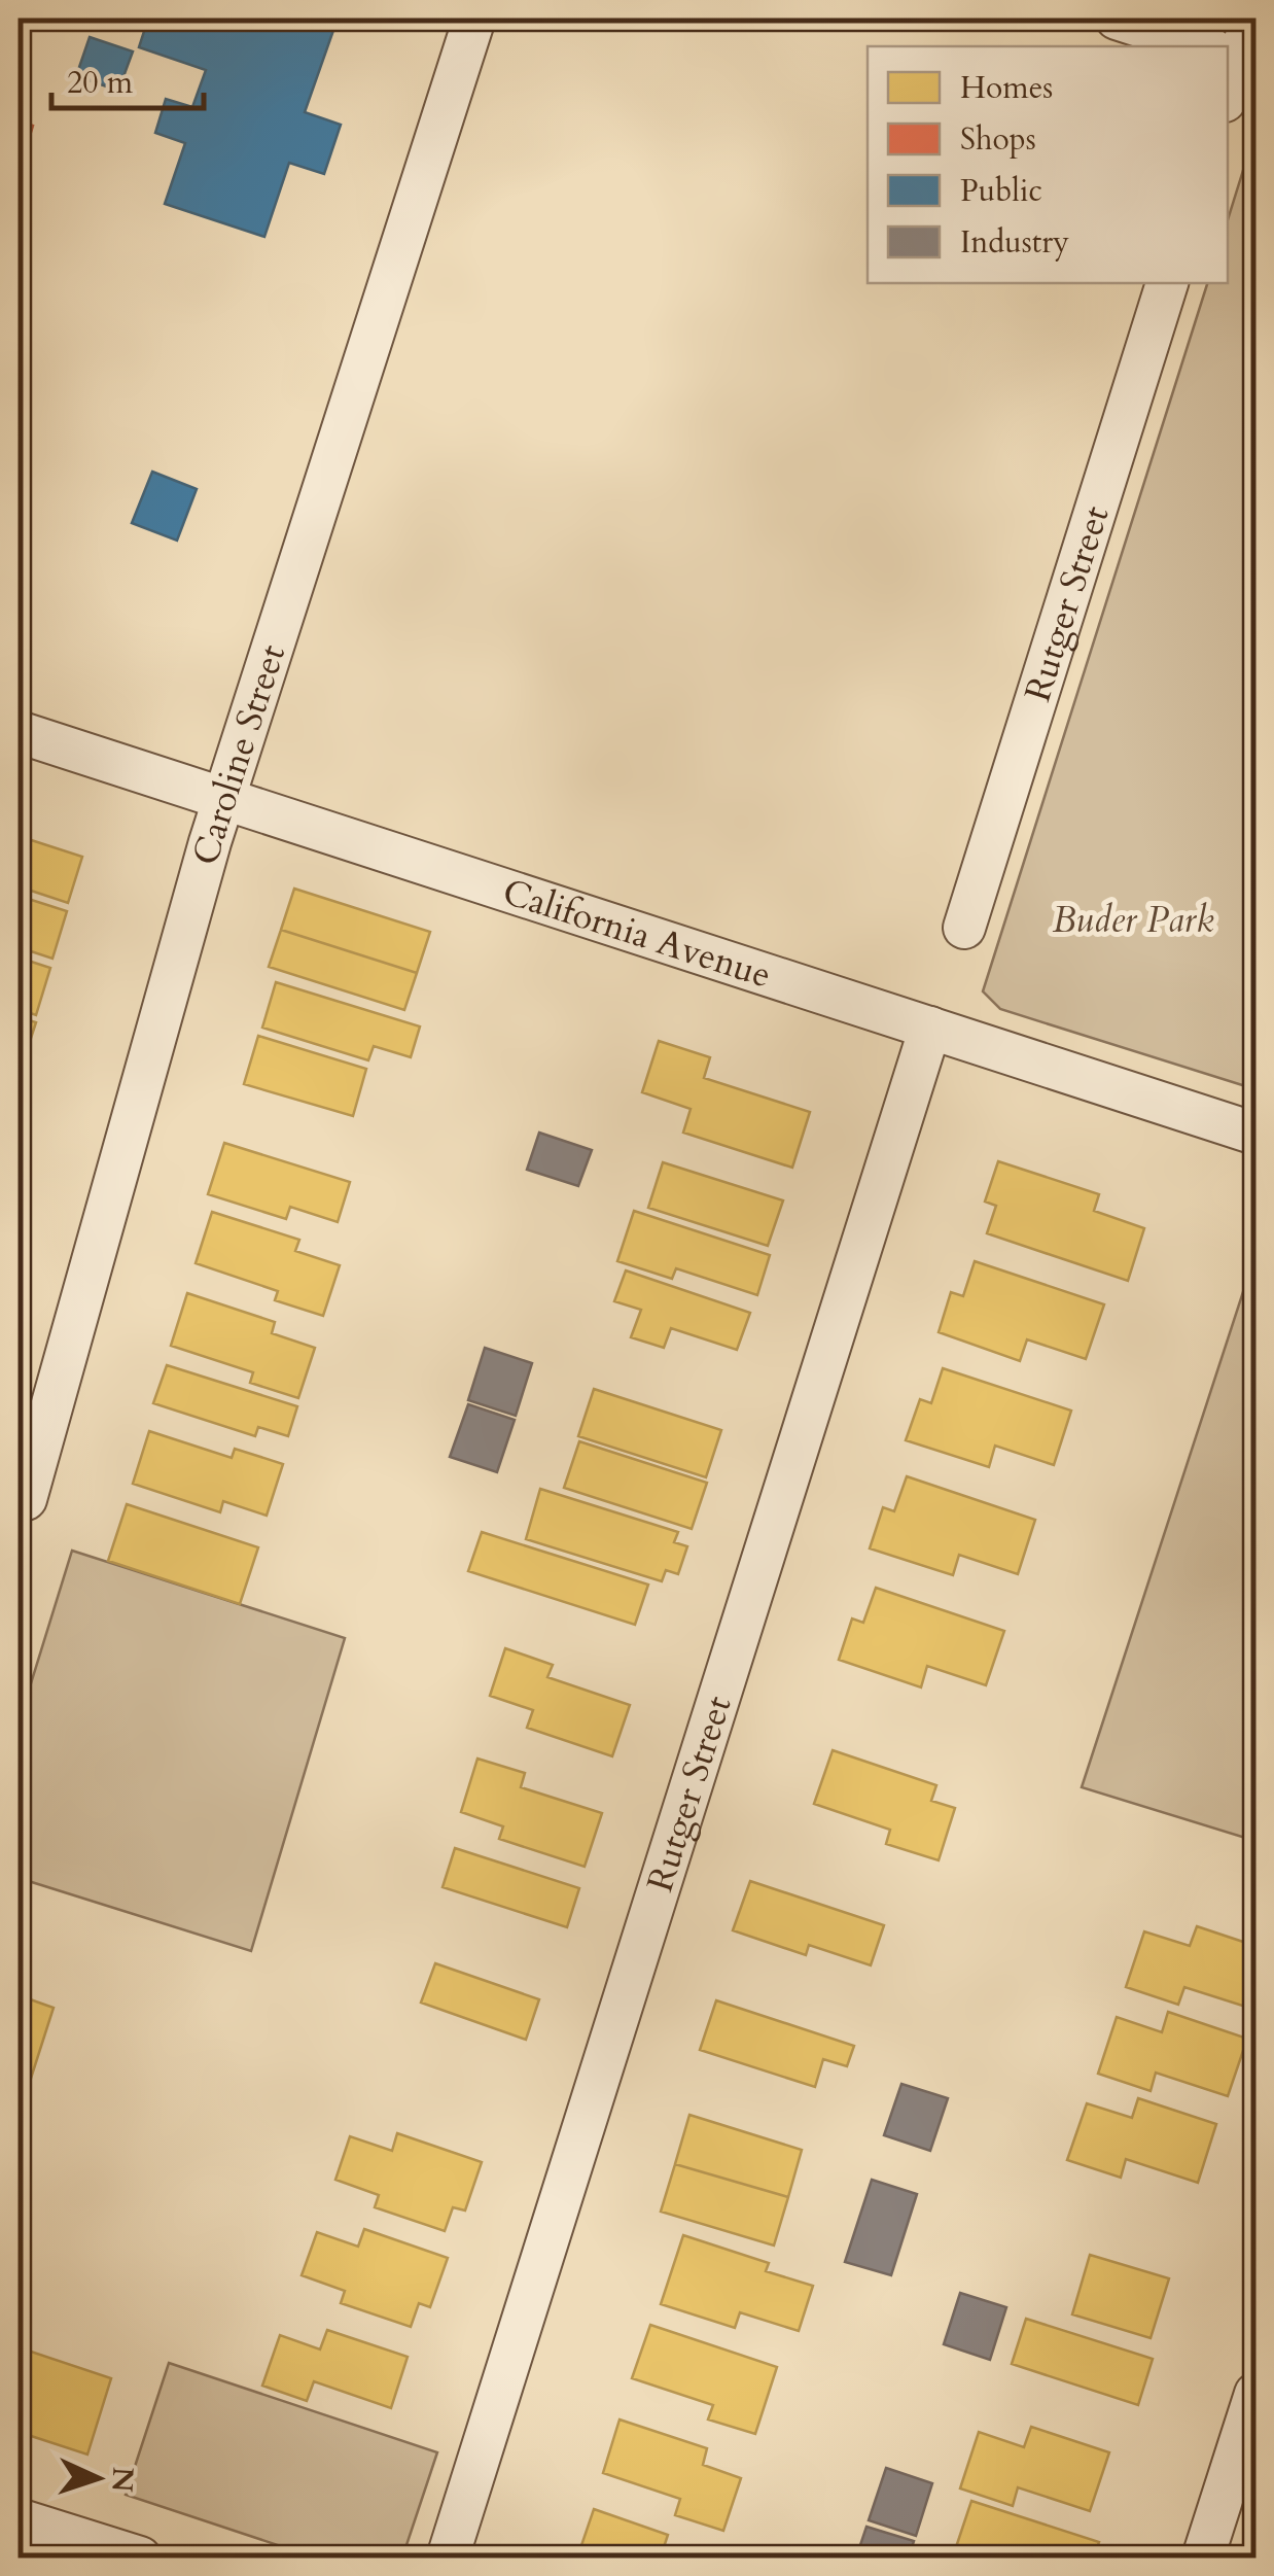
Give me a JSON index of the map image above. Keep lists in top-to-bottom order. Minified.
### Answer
{"streets":{"street":["Rutger Street","Caroline Street","California Avenue"]},"crossings":[["Rutger Street","California Avenue"],["Caroline Street","California Avenue"]],"parks":["Buder Park"],"legend":["Homes","Shops","Public","Industry"],"scale_bar":"20 m","north":"right"}
